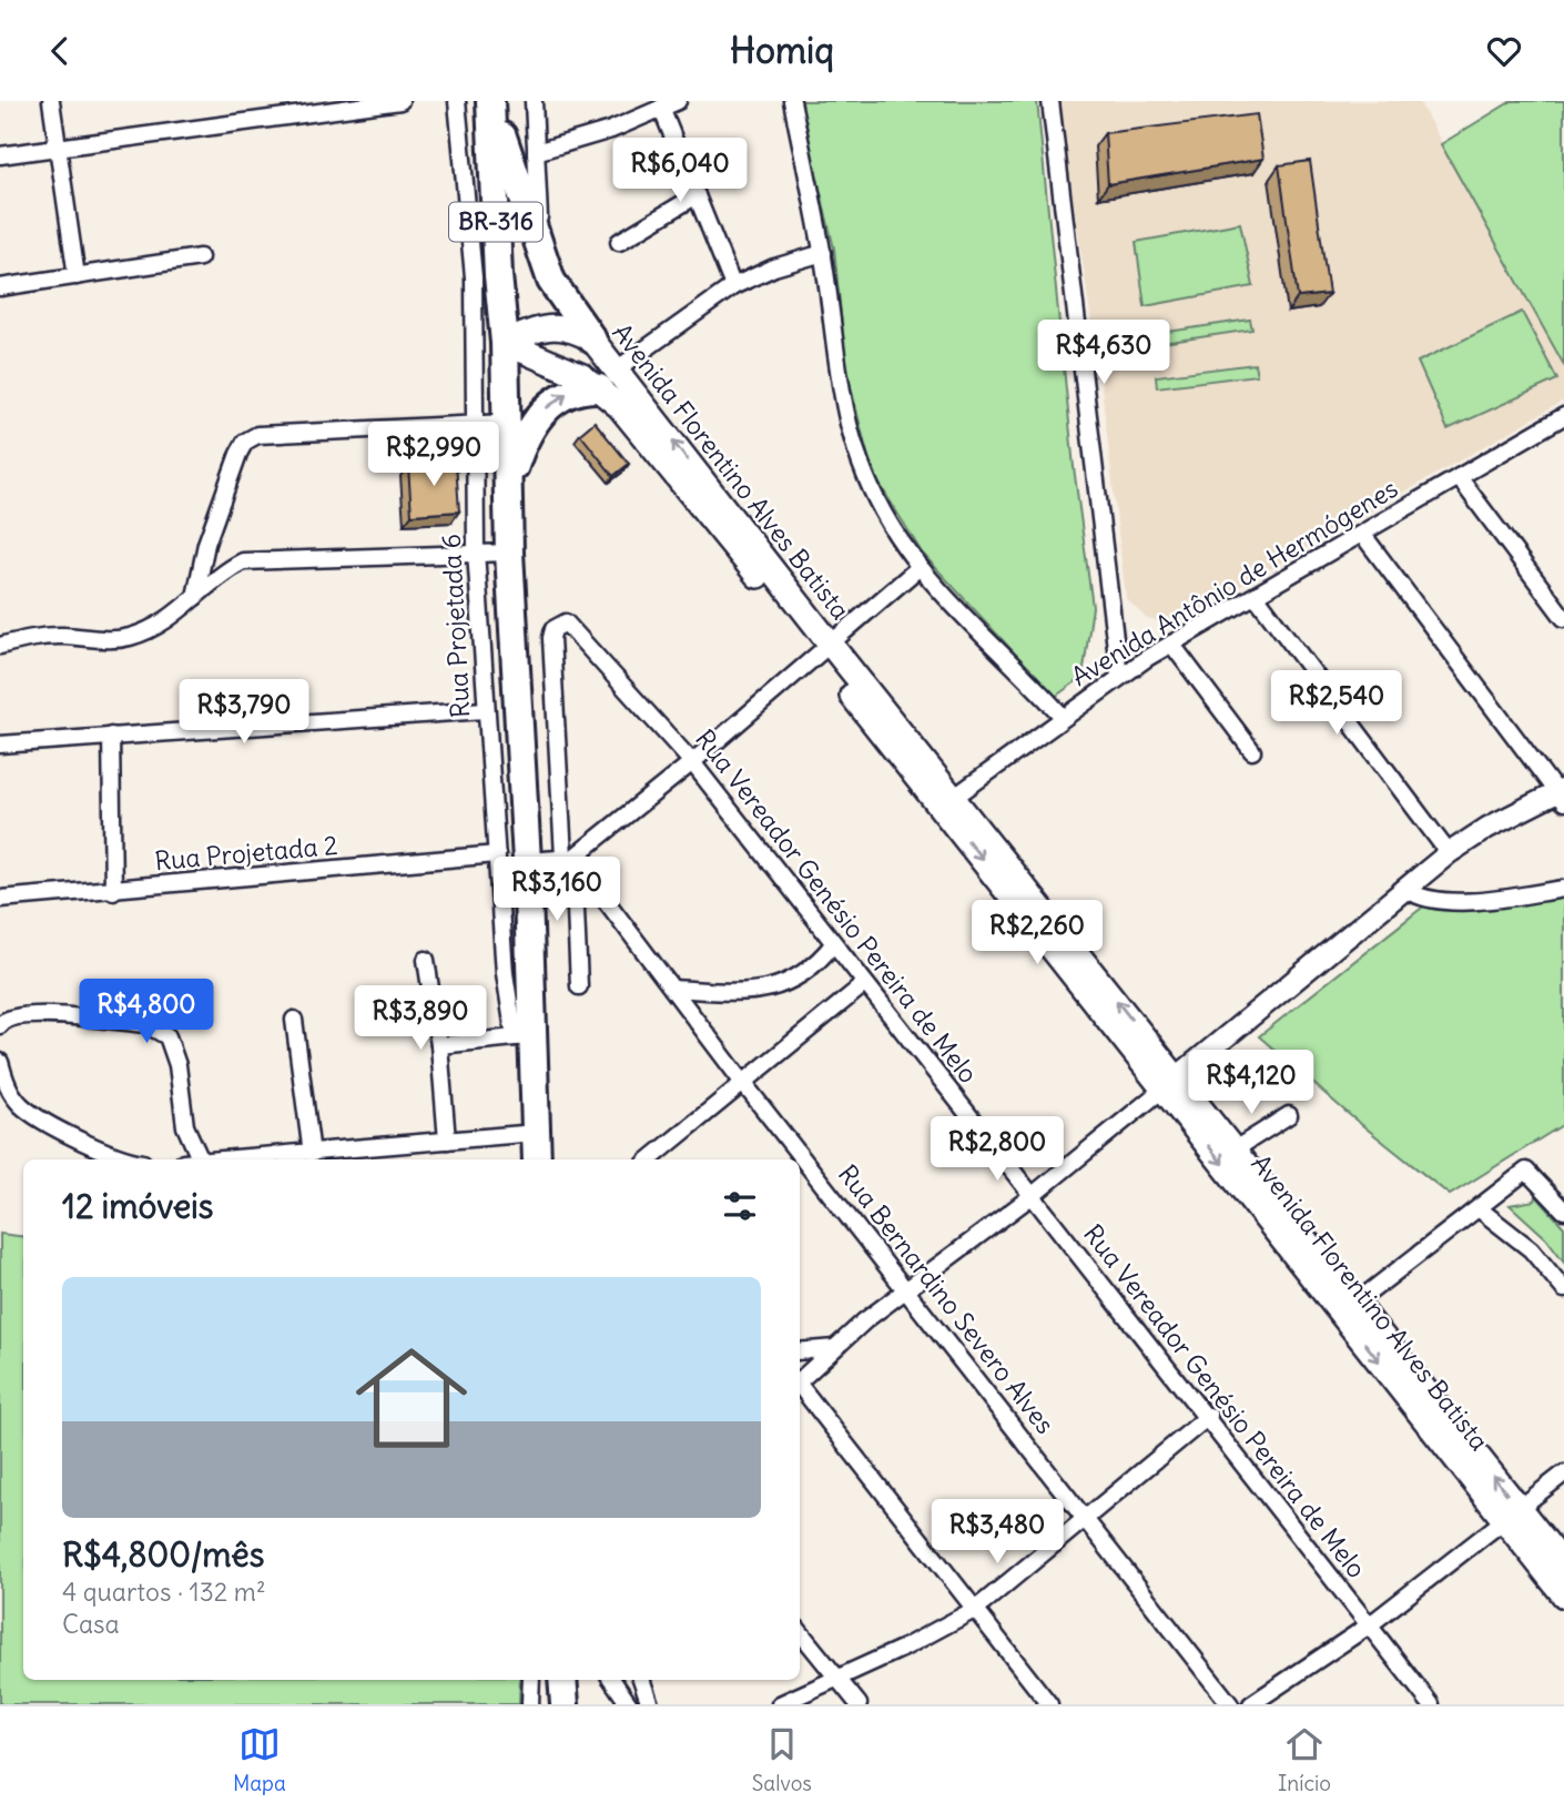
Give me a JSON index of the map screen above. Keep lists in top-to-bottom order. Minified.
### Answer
{"streets":{"highway":["BR-316"],"main road":["Avenida Florentino Alves Batista"],"street":["Avenida Antônio de Hermógenes","Rua Projetada 6","Rua Projetada 2","Rua Vereador Genésio Pereira de Melo","Rua Bernardino Severo Alves"]},"crossings":[["BR-316","Avenida Florentino Alves Batista"],["BR-316","Rua Projetada 6"],["Avenida Florentino Alves Batista","Avenida Antônio de Hermógenes"],["Rua Projetada 6","Rua Projetada 2"],["Rua Vereador Genésio Pereira de Melo","Rua Bernardino Severo Alves"]],"page":{"header":"Homiq","price":["R$6,040","R$4,630","R$2,990","R$2,540","R$3,790","R$3,160","R$2,260","R$4,800","R$3,890","R$4,120","R$2,800","R$3,480"],"heading":"12 imóveis","list":[{"name":"R$4,800/mês","note":"4 quartos · 132 m² · Casa"}],"tabs":["Mapa","Salvos","Início"]}}
